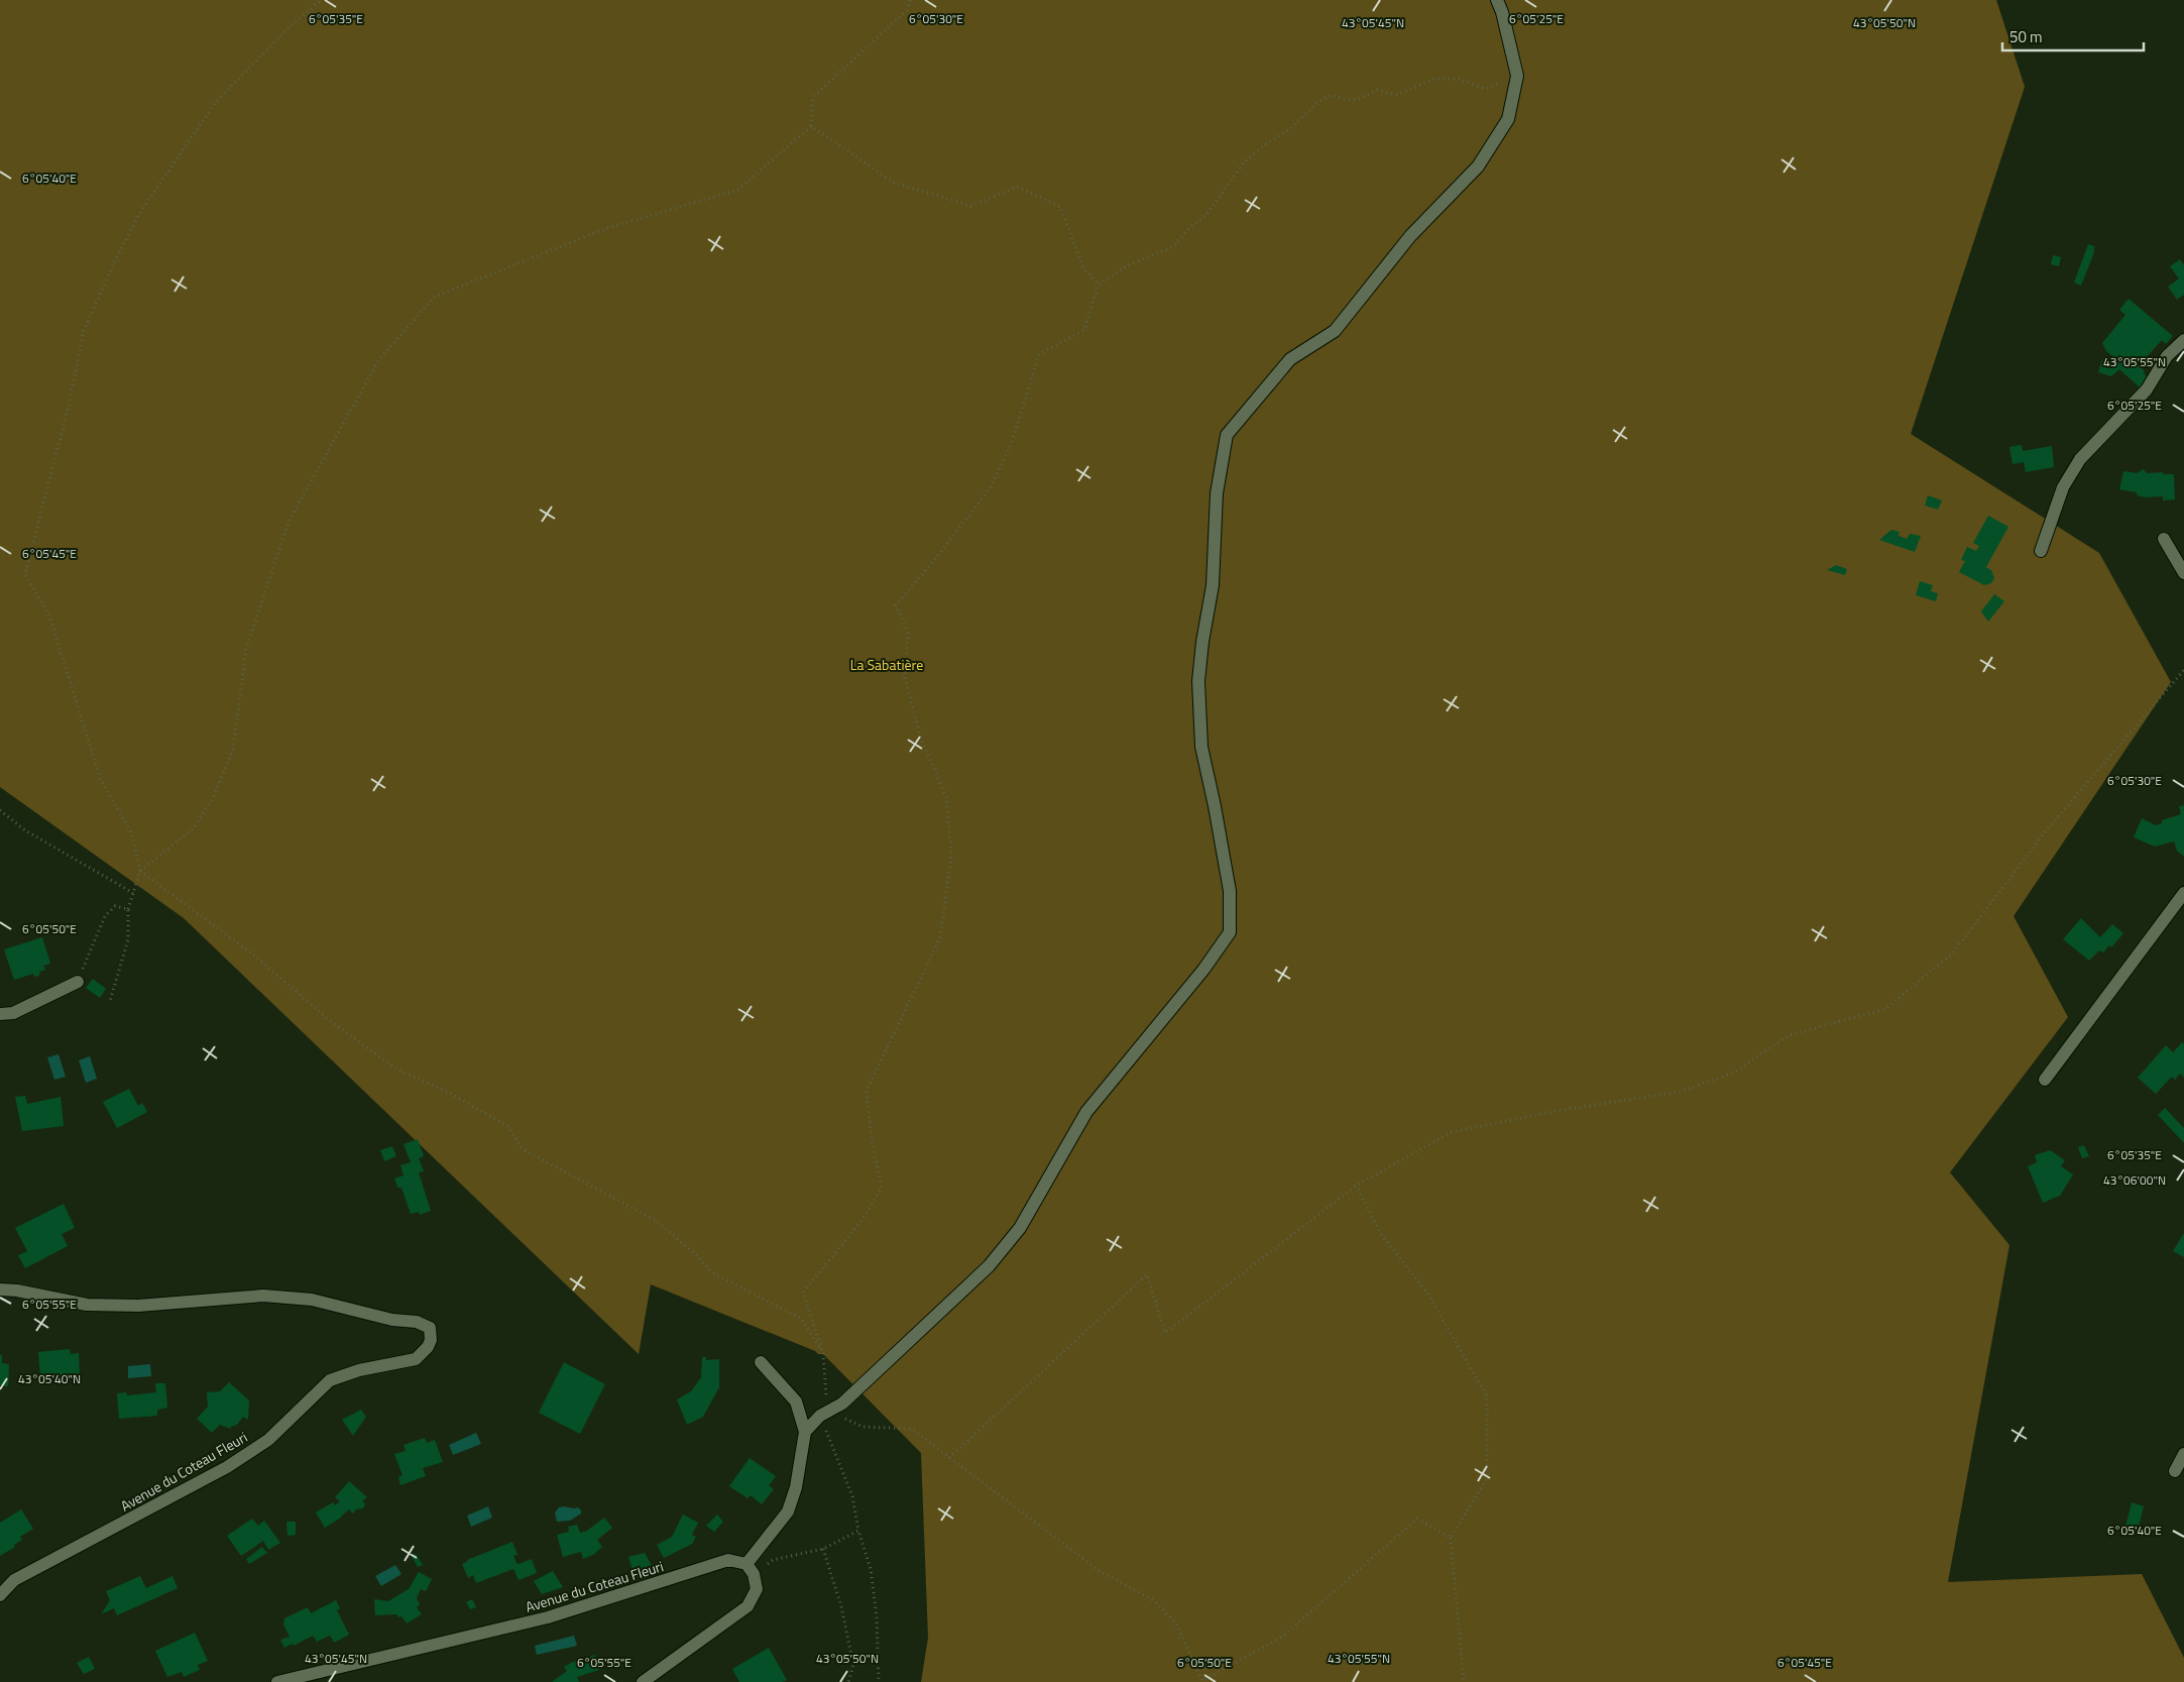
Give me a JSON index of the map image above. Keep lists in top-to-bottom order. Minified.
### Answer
{"streets":{"street":["Avenue du Coteau Fleuri"]},"parks":["La Sabatière"],"scale_bar":"50 m","coordinates":["6°05'35\"E","6°05'30\"E","6°05'25\"E","43°05'45\"N","43°05'50\"N","6°05'40\"E","43°05'55\"N","6°05'45\"E","6°05'50\"E","43°06'00\"N","6°05'55\"E","43°05'40\"N"]}
